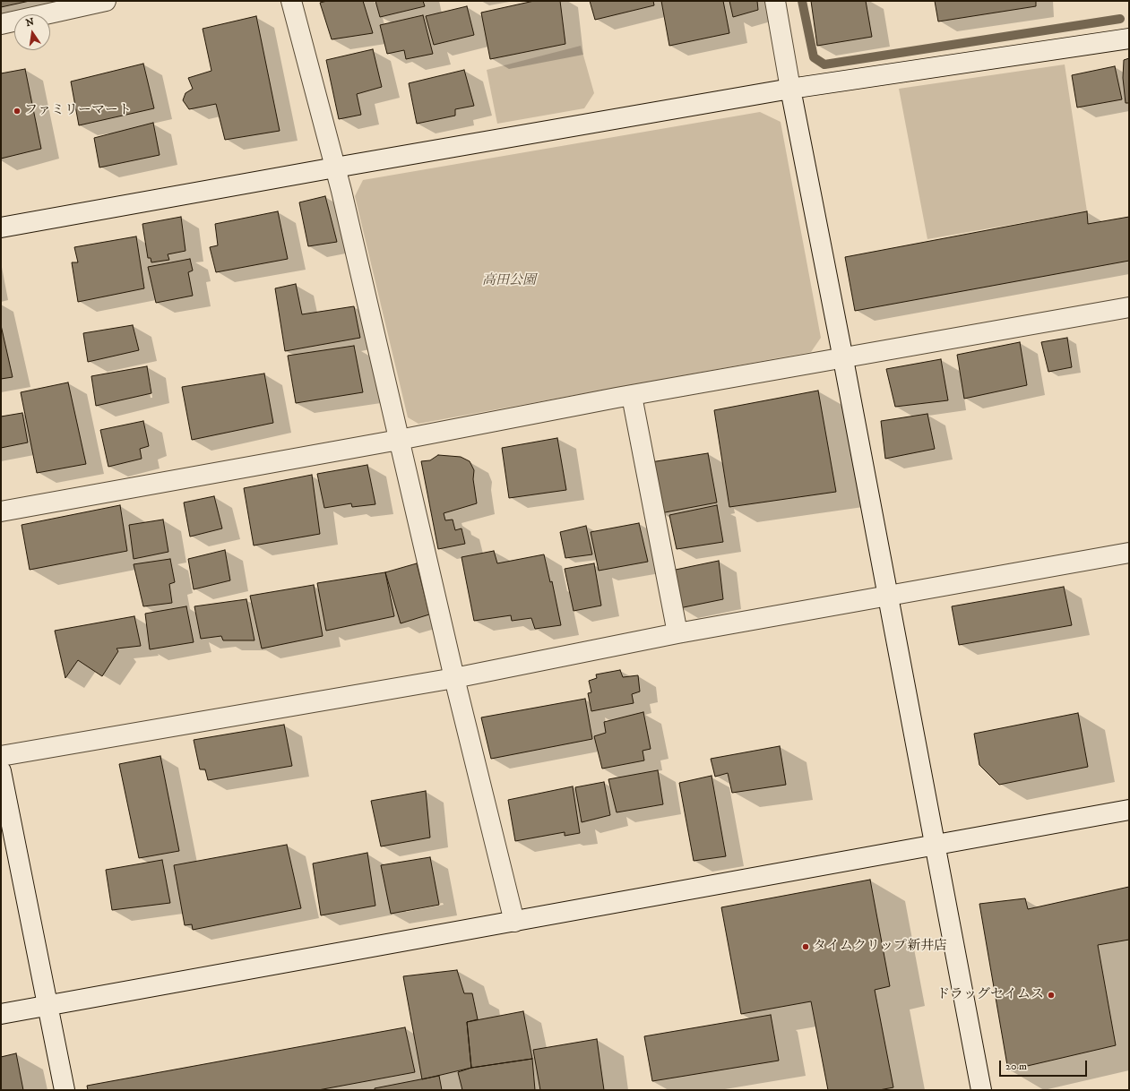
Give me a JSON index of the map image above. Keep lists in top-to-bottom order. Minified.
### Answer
{"parks":["高田公園"],"places":["ファミリーマート","タイムクリップ新井店","ドラッグセイムス"],"scale_bar":"20 m","north":"top"}
